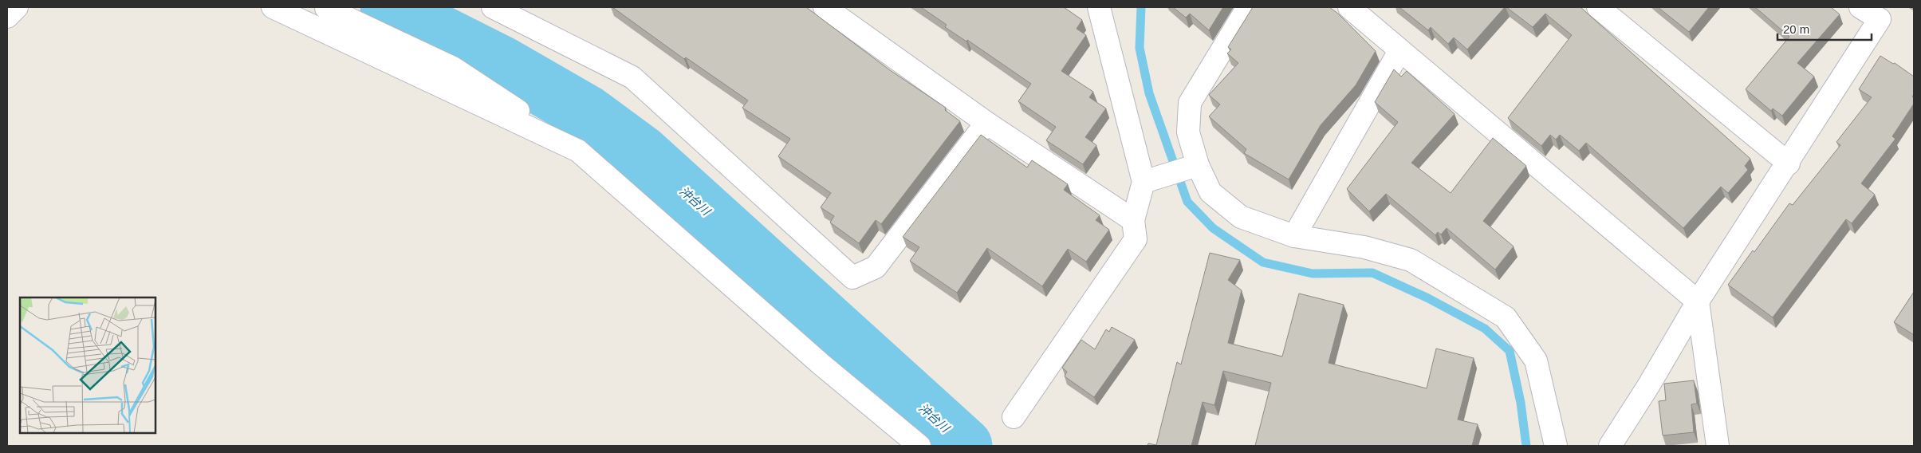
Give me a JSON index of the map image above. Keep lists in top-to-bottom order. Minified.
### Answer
{"water":["沖台川"],"scale_bar":"20 m"}
